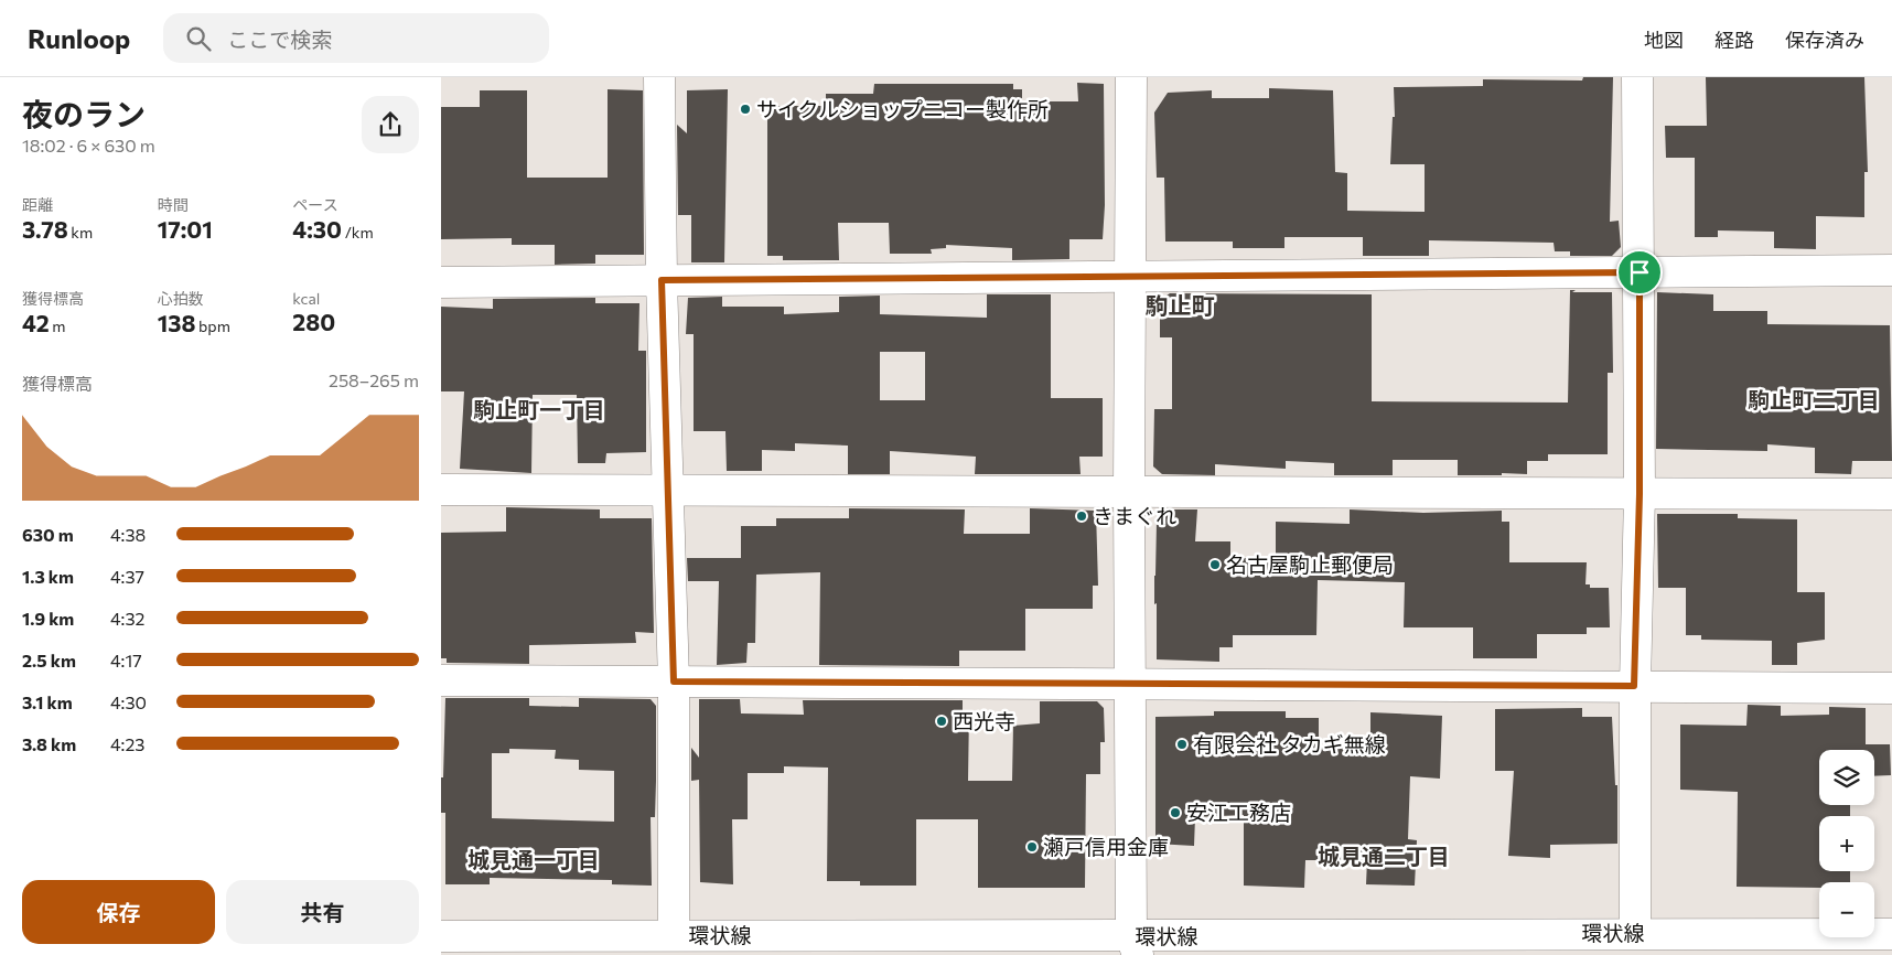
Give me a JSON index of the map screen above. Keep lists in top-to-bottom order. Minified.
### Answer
{"streets":{"street":["環状線"]},"districts":["駒止町","駒止町二丁目","駒止町一丁目","城見通二丁目","城見通一丁目"],"places":["サイクルショップニコー製作所","きまぐれ","名古屋駒止郵便局","西光寺","有限会社 タカギ無線","安江工務店","瀬戸信用金庫"],"page":{"header":"Runloop","search":"ここで検索","nav":["地図","経路","保存済み"],"heading":["夜のラン","18:02 · 6 × 630 m"],"stats":[["距離","3.78 km"],["時間","17:01"],["ペース","4:30 /km"],["獲得標高","42 m"],["心拍数","138 bpm"],["kcal","280"]],"chart":["獲得標高","258–265 m"],"list":[{"name":"630 m","note":"4:38"},{"name":"1.3 km","note":"4:37"},{"name":"1.9 km","note":"4:32"},{"name":"2.5 km","note":"4:17"},{"name":"3.1 km","note":"4:30"},{"name":"3.8 km","note":"4:23"}],"map_buttons":["+","−"],"buttons":["保存","共有"]}}
